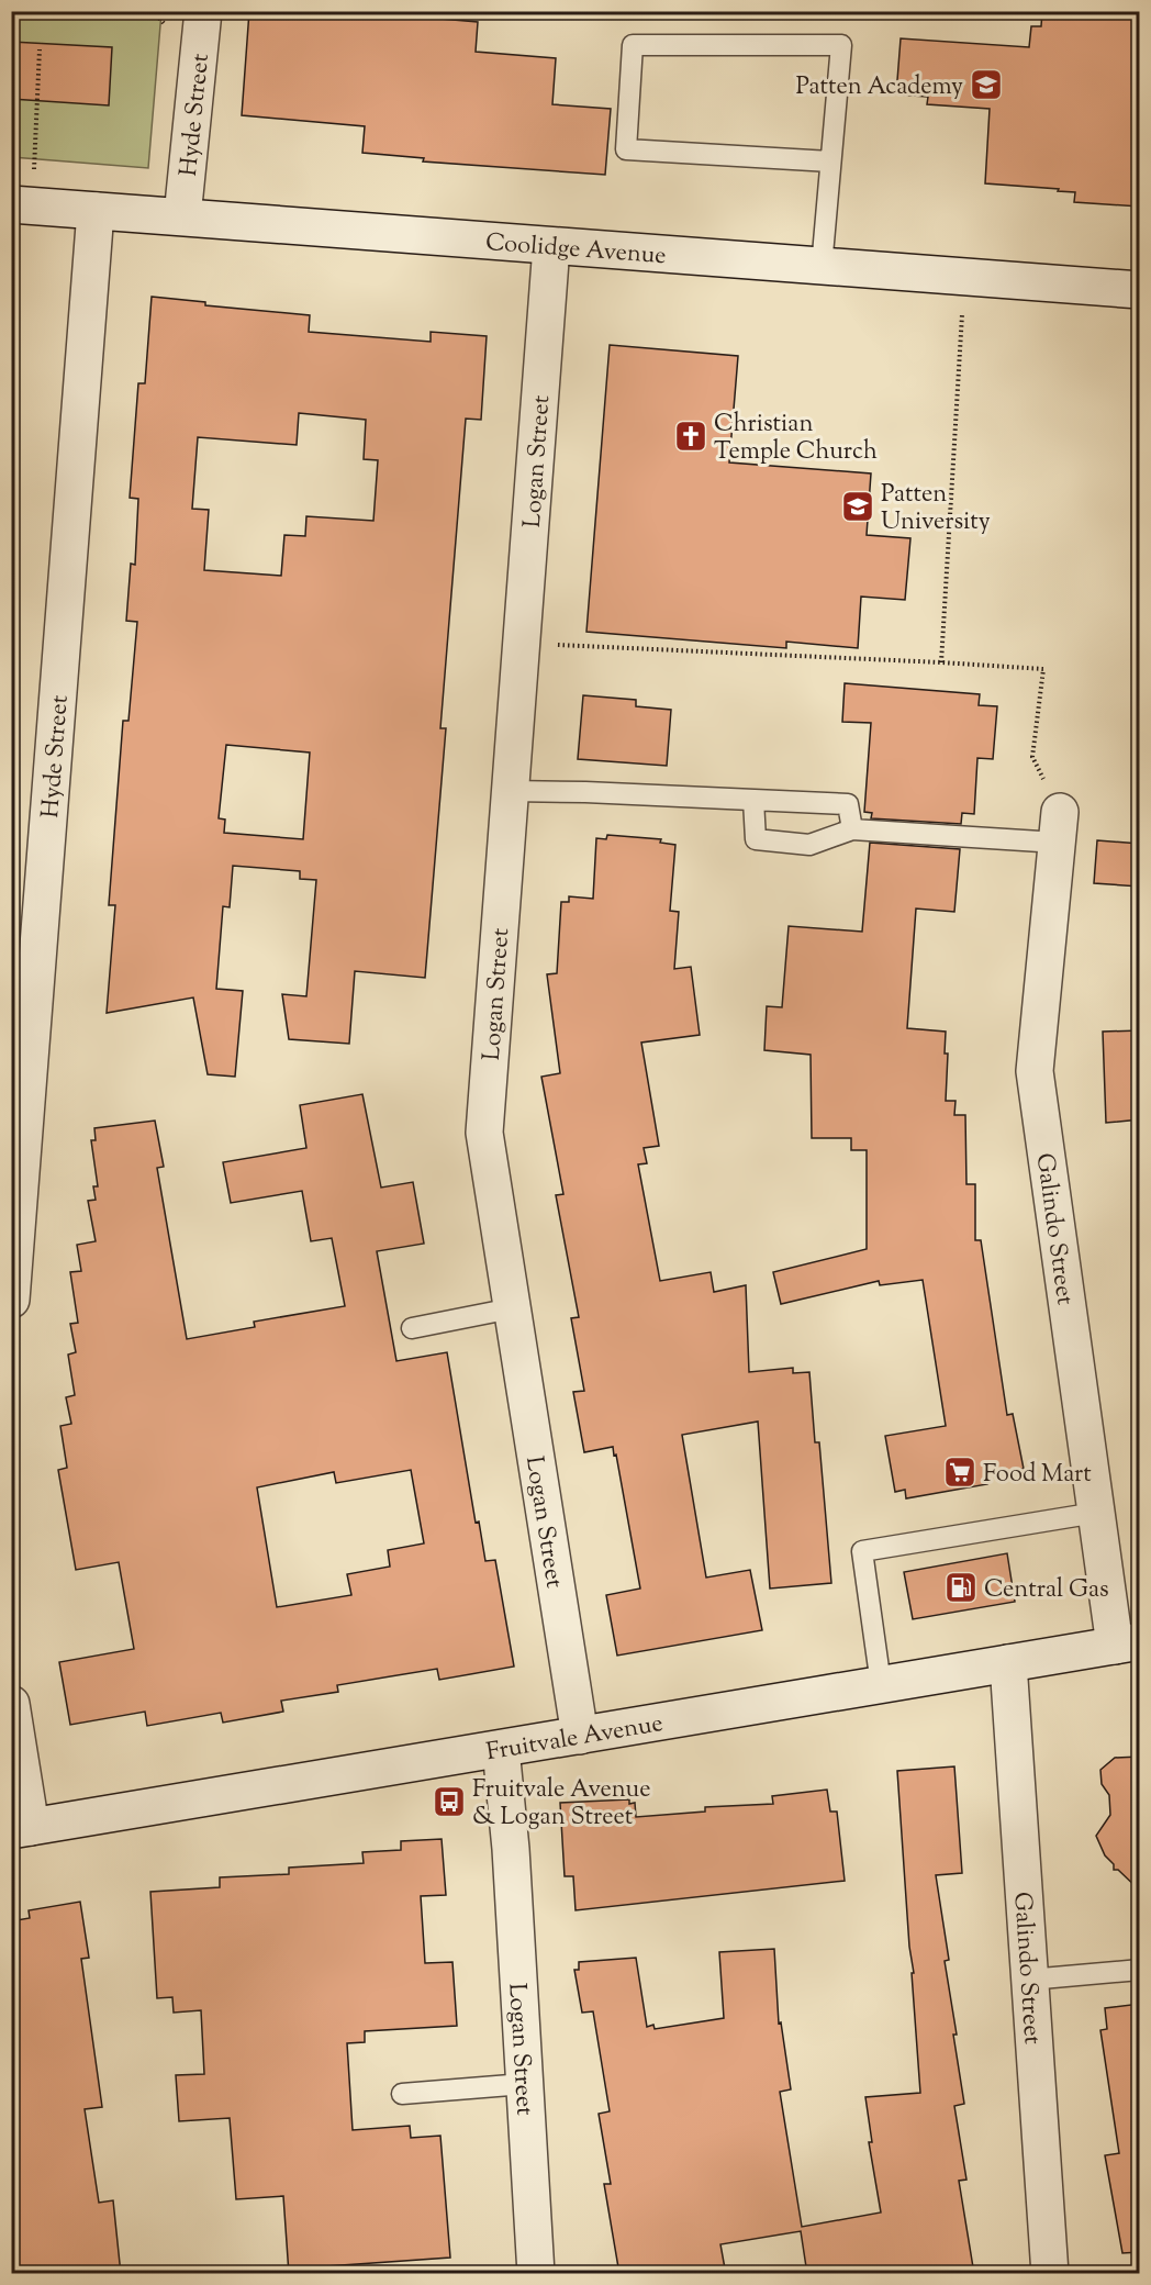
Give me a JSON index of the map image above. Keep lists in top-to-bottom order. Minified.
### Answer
{"streets":{"street":["Hyde Street","Coolidge Avenue","Logan Street","Galindo Street","Fruitvale Avenue"]},"crossings":[["Hyde Street","Coolidge Avenue"],["Coolidge Avenue","Logan Street"],["Logan Street","Fruitvale Avenue"],["Galindo Street","Fruitvale Avenue"]],"places":{"school or university":["Patten Academy","Patten University"],"church":["Christian Temple Church"],"supermarket":["Food Mart"],"fuel station":["Central Gas"],"bus stop":["Fruitvale Avenue & Logan Street"]}}
